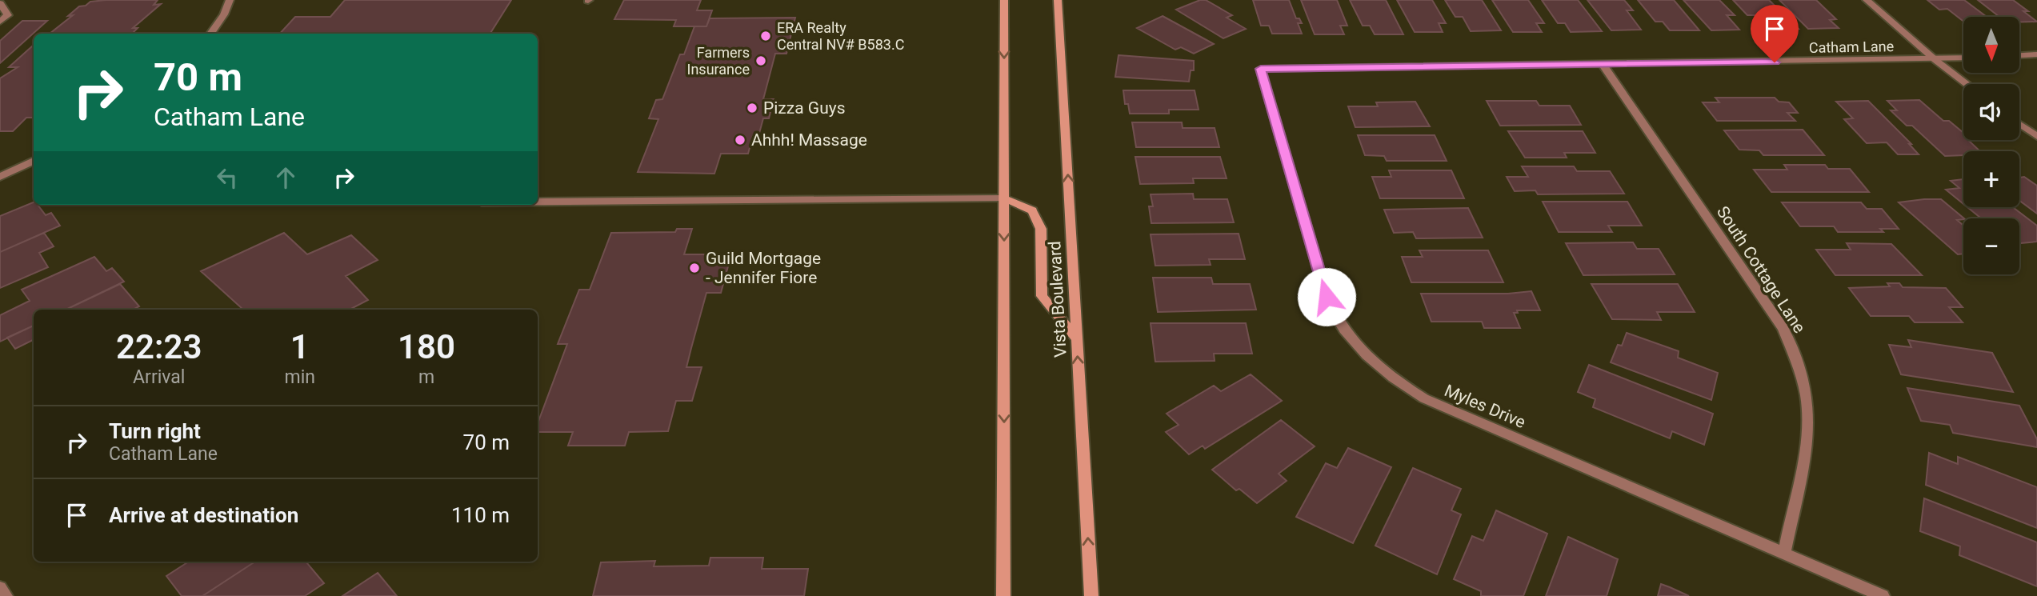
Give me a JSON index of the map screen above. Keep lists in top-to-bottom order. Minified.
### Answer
{"streets":{"main road":["Vista Boulevard"],"street":["Catham Lane","South Cottage Lane","Myles Drive"]},"crossings":[["Catham Lane","South Cottage Lane"],["Catham Lane","Myles Drive"],["South Cottage Lane","Myles Drive"]],"places":["ERA Realty Central NV# B583.C","Farmers Insurance","Pizza Guys","Ahhh! Massage","Guild Mortgage - Jennifer Fiore"],"north":"bottom","page":{"map_buttons":["+","−"],"turn":["70 m","Catham Lane"],"eta":["22:23","Arrival","1","min","180","m"],"list":[{"name":"Turn right","note":"Catham Lane","value":"70 m"},{"name":"Arrive at destination","value":"110 m"}]}}
